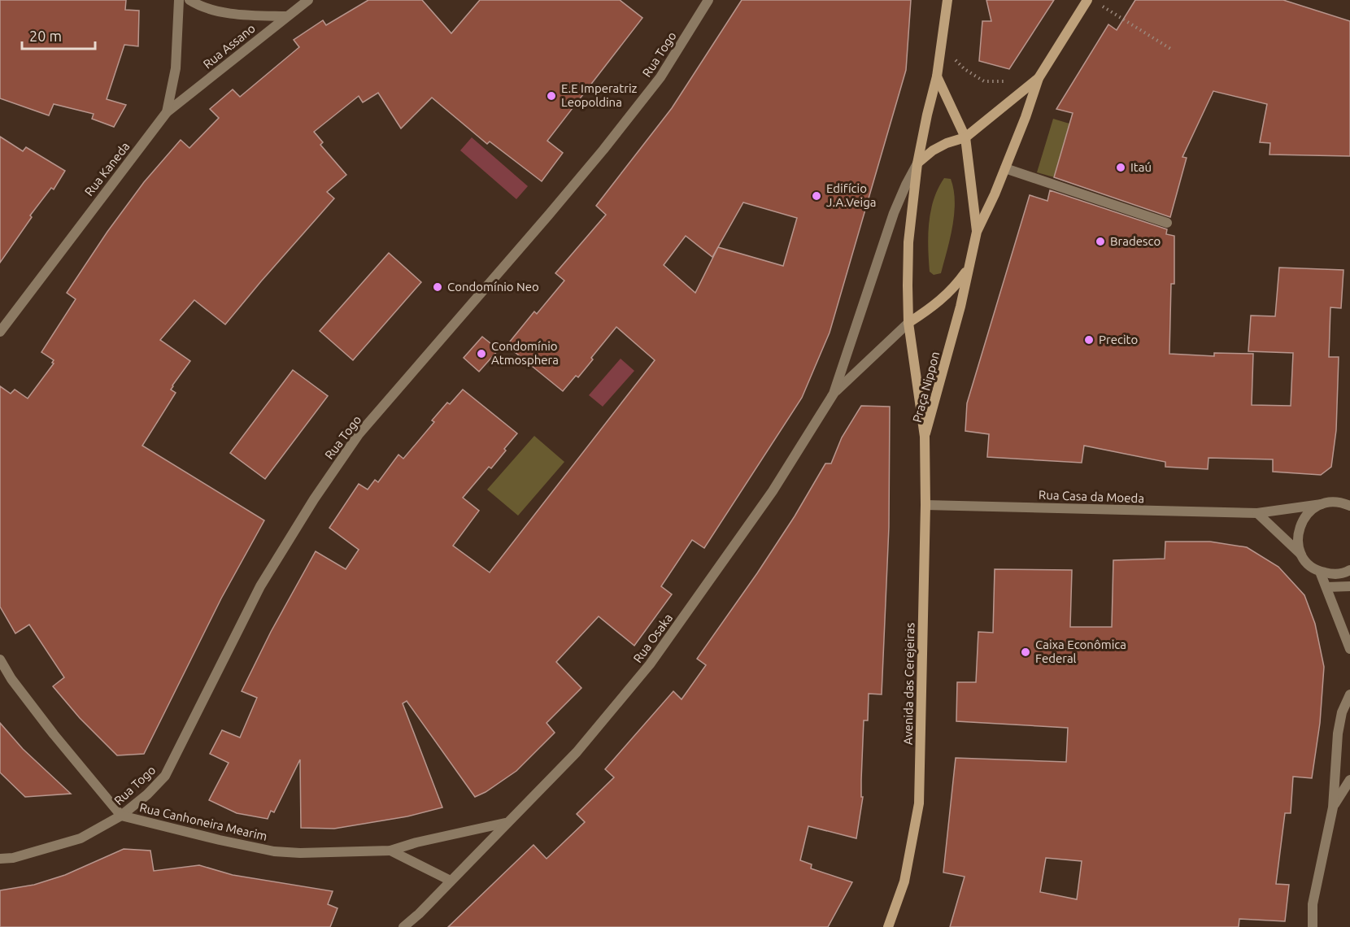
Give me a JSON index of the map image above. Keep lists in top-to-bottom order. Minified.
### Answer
{"streets":{"main road":["Praça Nippon","Avenida das Cerejeiras"],"street":["Rua Assano","Rua Togo","Rua Kaneda","Rua Casa da Moeda","Rua Osaka","Rua Canhoneira Mearim"]},"crossings":[["Rua Assano","Rua Kaneda"],["Rua Togo","Rua Canhoneira Mearim"],["Praça Nippon","Rua Osaka"],["Praça Nippon","Avenida das Cerejeiras"],["Rua Casa da Moeda","Avenida das Cerejeiras"],["Rua Osaka","Rua Canhoneira Mearim"]],"places":["E.E Imperatriz Leopoldina","Itaú","Edifício J.A.Veiga","Bradesco","Condomínio Neo","Precito","Condomínio Atmosphera","Caixa Econômica Federal"],"scale_bar":"20 m"}
